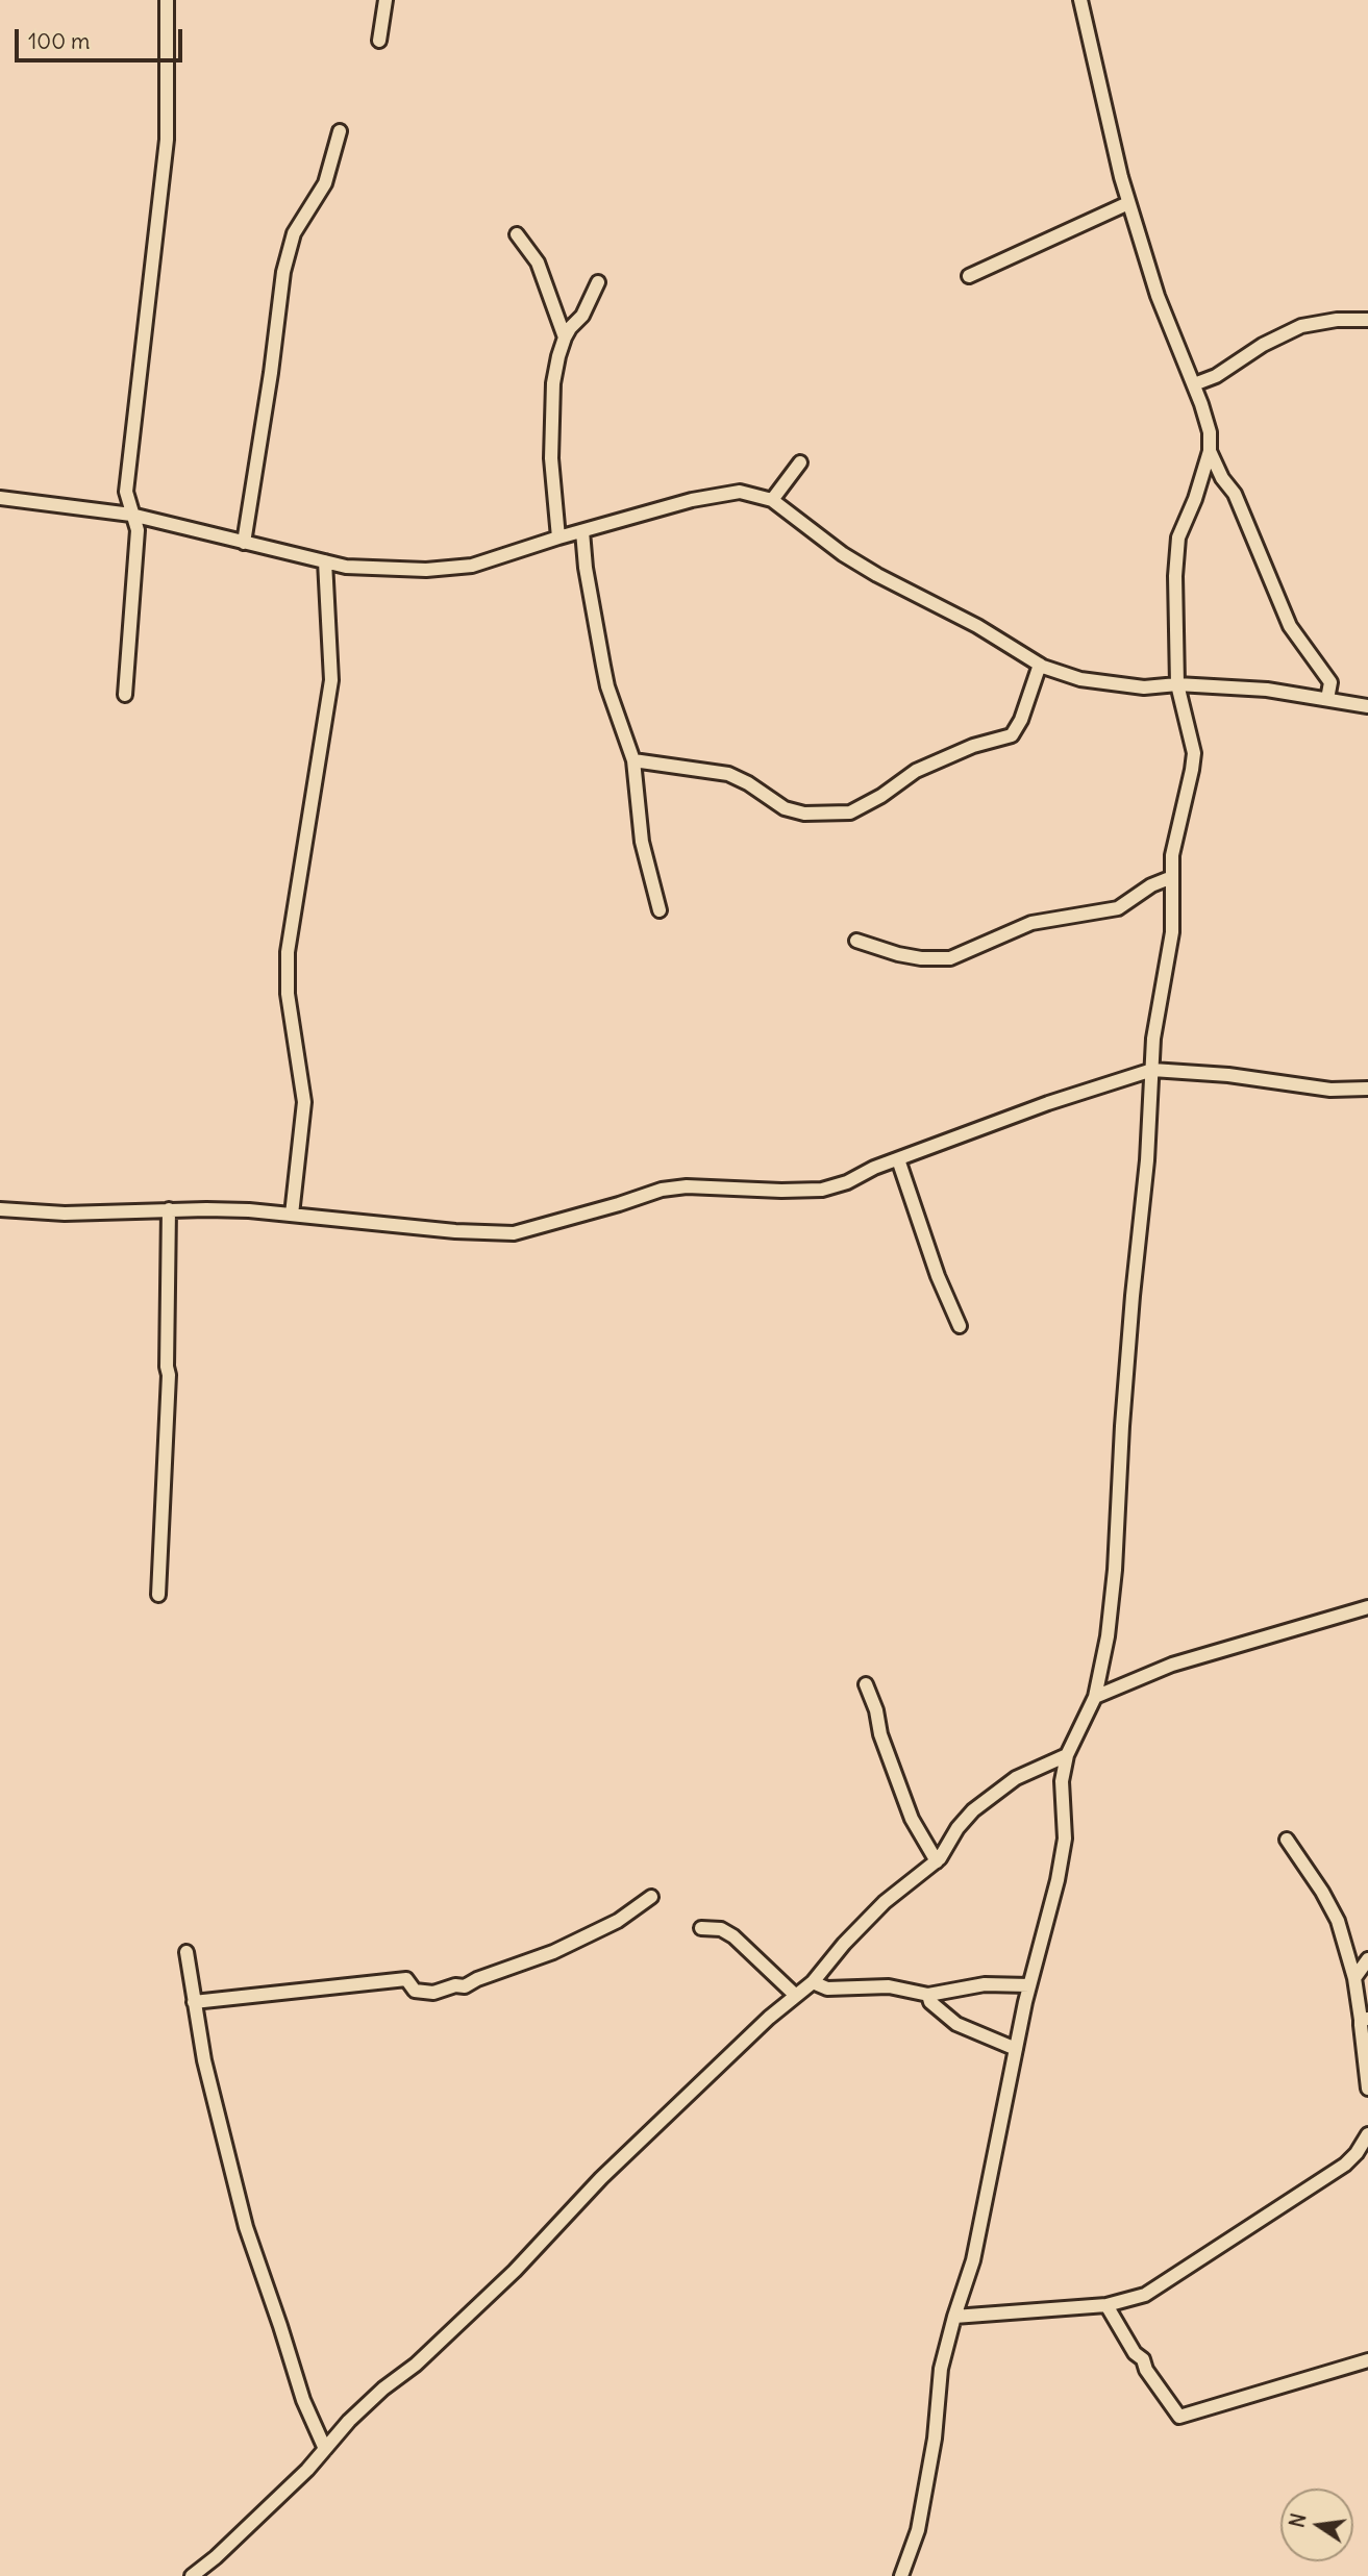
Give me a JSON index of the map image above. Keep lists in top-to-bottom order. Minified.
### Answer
{"scale_bar":"100 m","north":"left"}
